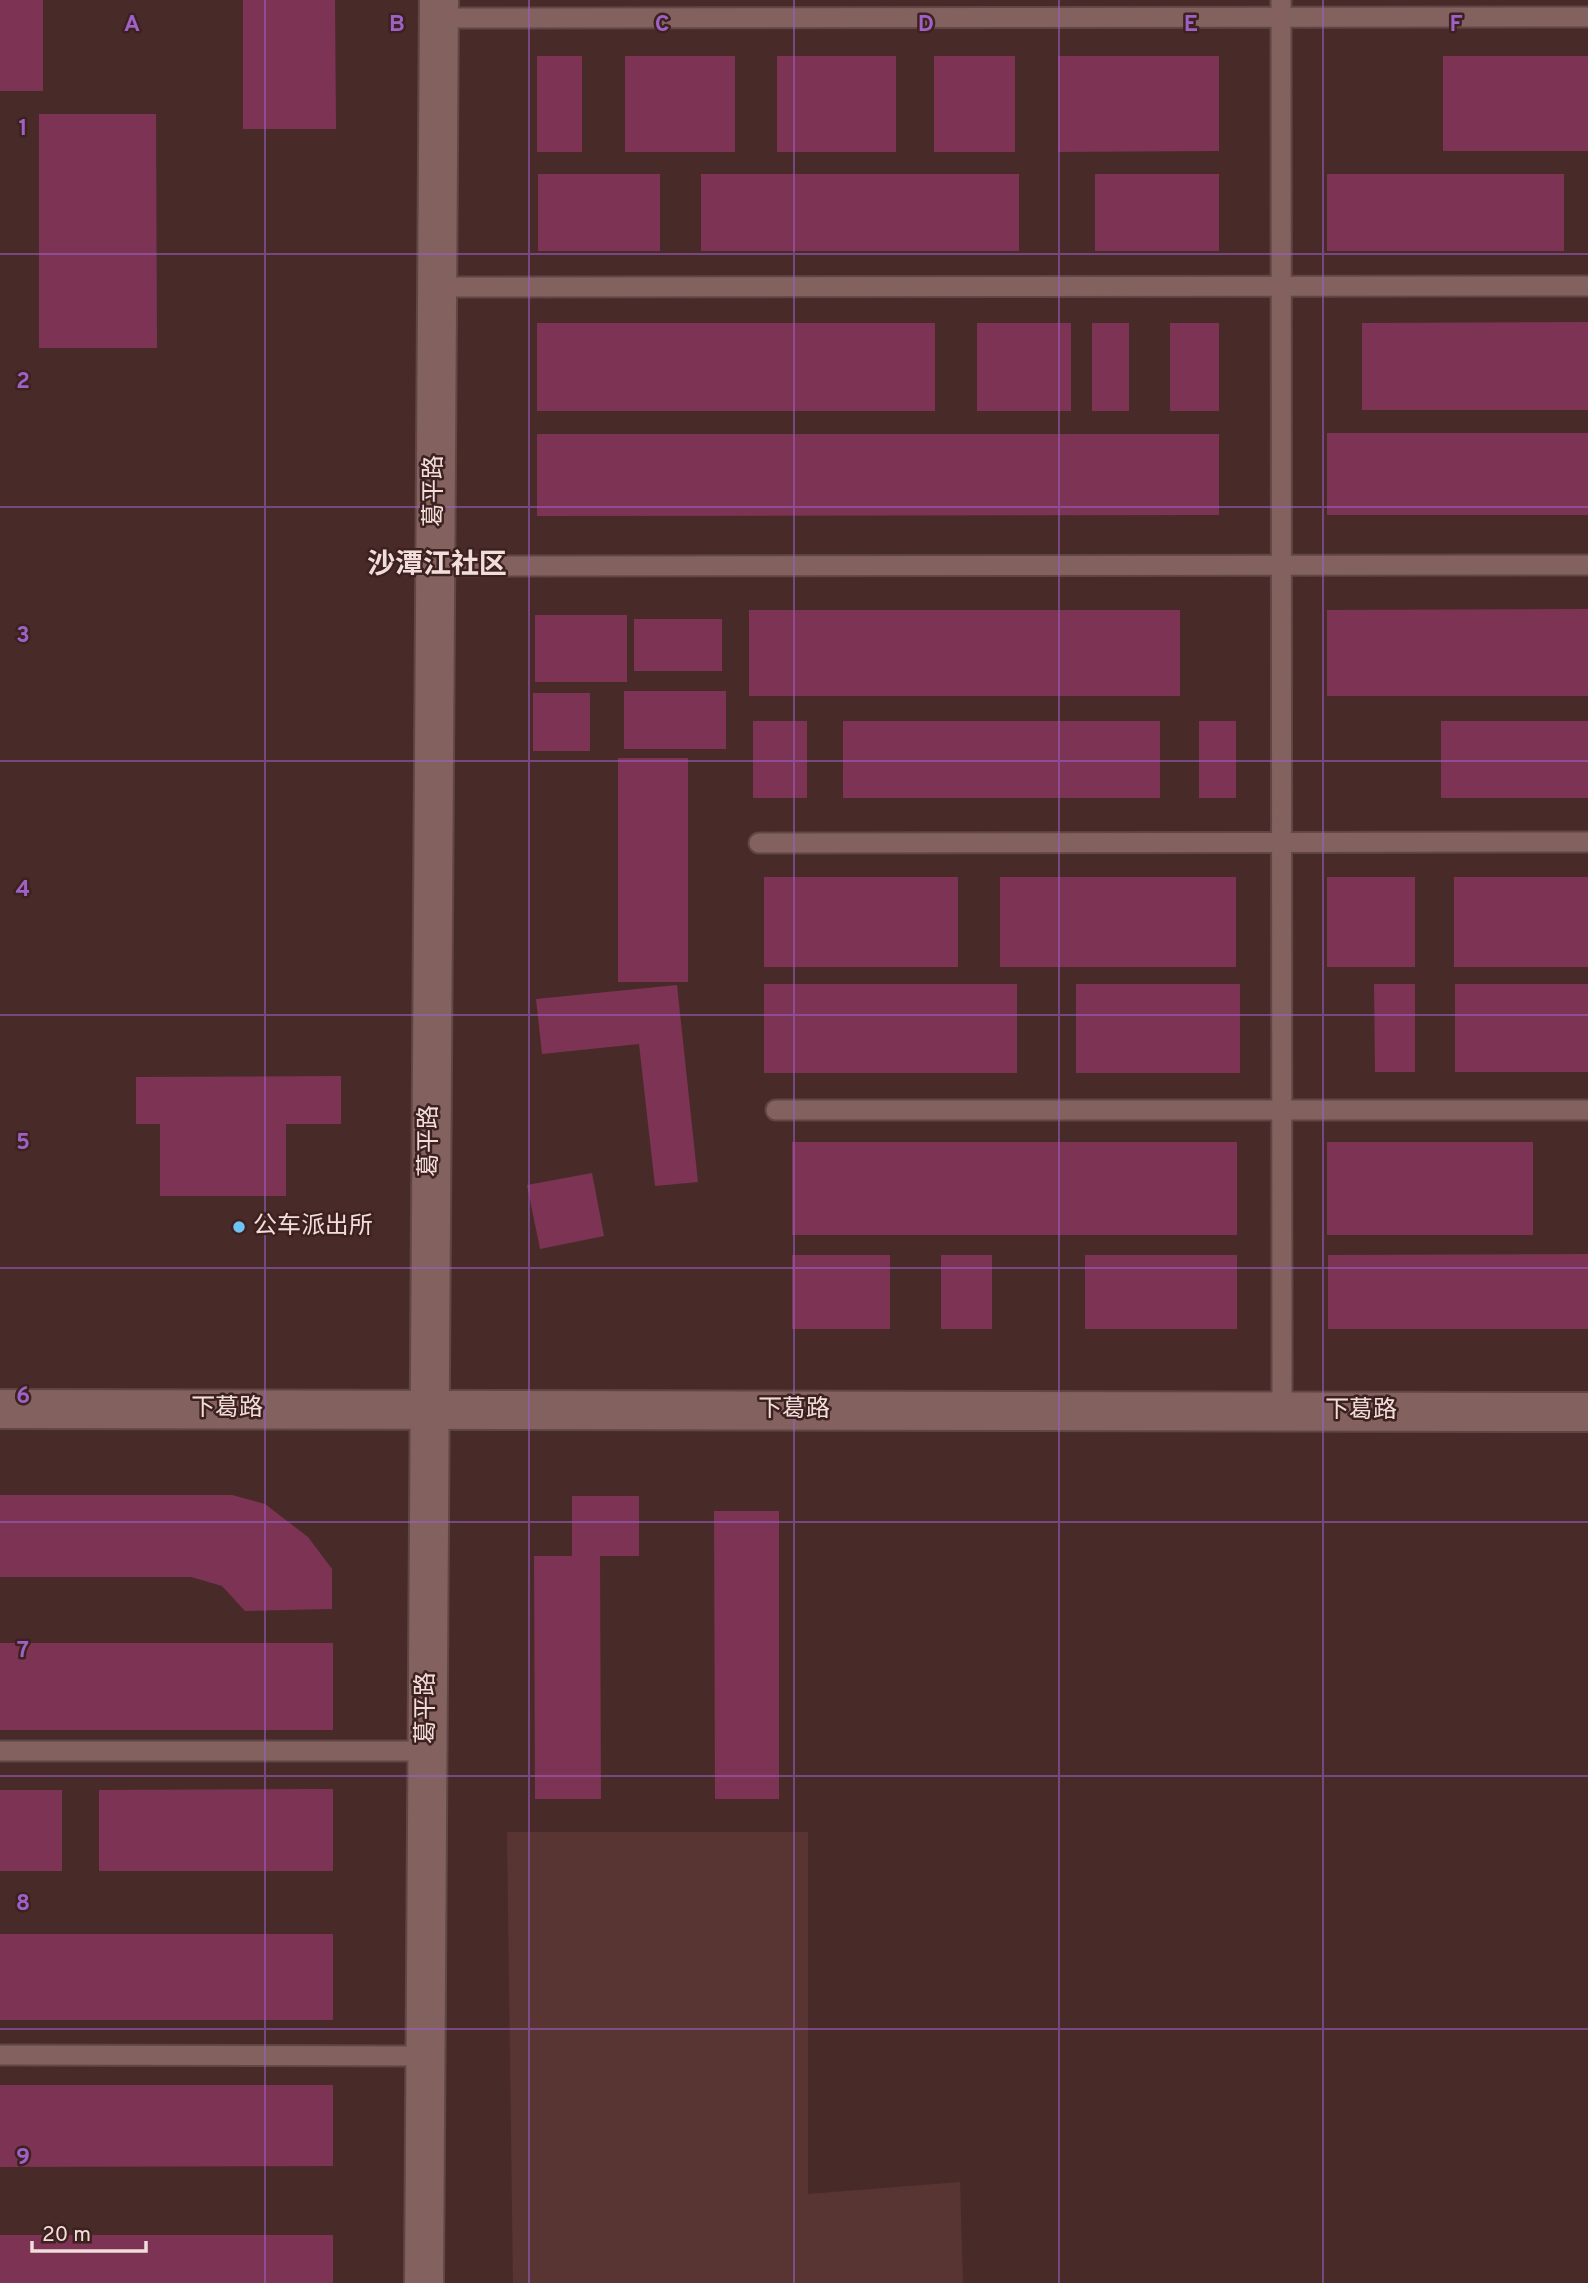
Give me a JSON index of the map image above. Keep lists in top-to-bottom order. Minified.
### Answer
{"streets":{"street":["葛平路","下葛路"]},"crossings":[["葛平路","下葛路"]],"districts":["沙潭江社区"],"places":["公车派出所"],"scale_bar":"20 m","grid":{"columns":["A","B","C","D","E","F"],"rows":["1","2","3","4","5","6","7","8","9"]}}
